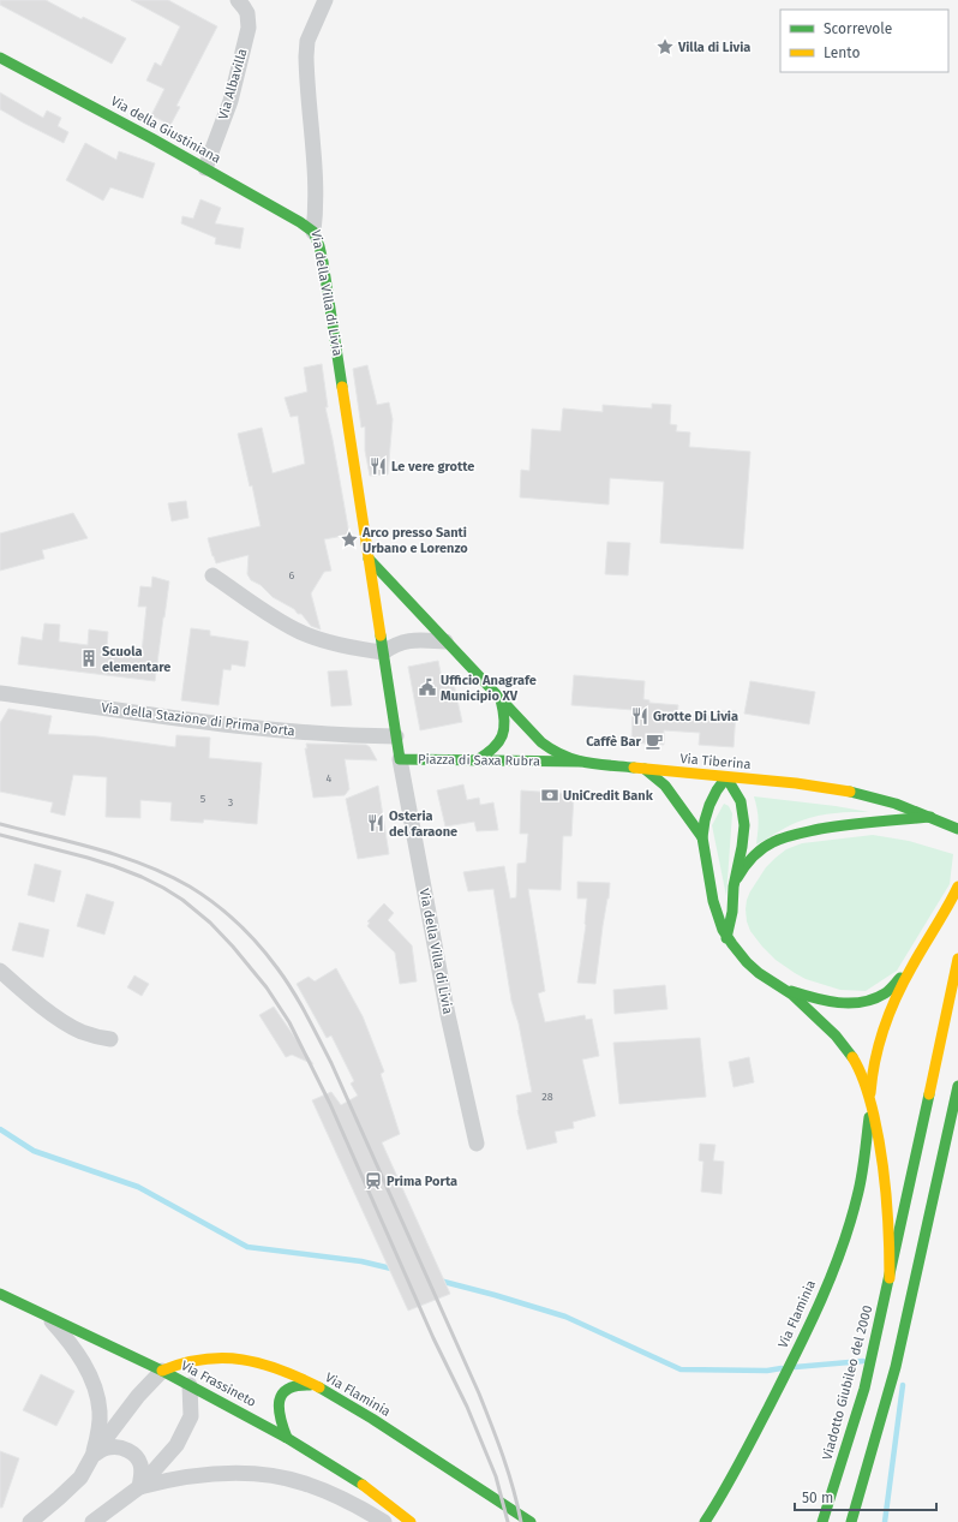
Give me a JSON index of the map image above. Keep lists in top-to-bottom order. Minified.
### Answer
{"streets":{"main road":["Via della Giustiniana","Via della Villa di Livia","Piazza di Saxa Rubra","Via Tiberina","Via Flaminia","Viadotto Giubileo del 2000","Via Frassineto"],"street":["Via Albavilla","Via della Stazione di Prima Porta"]},"crossings":[["Via Albavilla","Via della Giustiniana"],["Via della Giustiniana","Via della Villa di Livia"],["Via della Villa di Livia","Via della Stazione di Prima Porta"],["Via della Villa di Livia","Piazza di Saxa Rubra"],["Via della Villa di Livia","Via Tiberina"],["Via della Stazione di Prima Porta","Piazza di Saxa Rubra"],["Via della Stazione di Prima Porta","Via Tiberina"],["Piazza di Saxa Rubra","Via Tiberina"],["Via Flaminia","Via Frassineto"]],"places":{"place":["Villa di Livia","Arco presso Santi Urbano e Lorenzo"],"restaurant":["Le vere grotte","Grotte Di Livia","Osteria del faraone"],"building":["Scuola elementare"],"public building":["Ufficio Anagrafe Municipio XV"],"cafe":["Caffè Bar"],"bank":["UniCredit Bank"],"station":["Prima Porta"]},"house_numbers":["6","4","5","3","28"],"legend":["Scorrevole","Lento"],"scale_bar":"50 m"}
